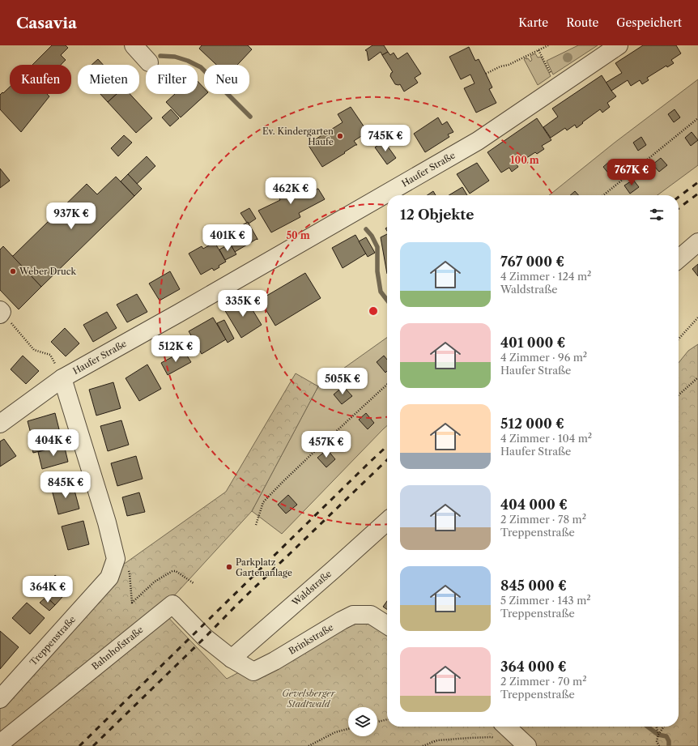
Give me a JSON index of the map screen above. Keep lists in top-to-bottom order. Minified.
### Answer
{"streets":{"street":["Haufer Straße","Waldstraße","Brinkstraße","Treppenstraße","Bahnhofstraße"]},"crossings":[["Haufer Straße","Treppenstraße"],["Waldstraße","Brinkstraße"],["Waldstraße","Bahnhofstraße"],["Brinkstraße","Bahnhofstraße"]],"parks":["Gevelsberger Stadtwald"],"places":["Ev. Kindergarten Haufe","Weber Druck","Parkplatz Gartenanlage"],"page":{"header":"Casavia","nav":["Karte","Route","Gespeichert"],"chip":["Kaufen","Mieten","Filter","Neu"],"price":["745K €","767K €","462K €","937K €","401K €","335K €","512K €","505K €","404K €","457K €","845K €","364K €"],"heading":"12 Objekte","list":[{"name":"767 000 €","note":"4 Zimmer · 124 m² · Waldstraße"},{"name":"401 000 €","note":"4 Zimmer · 96 m² · Haufer Straße"},{"name":"512 000 €","note":"4 Zimmer · 104 m² · Haufer Straße"},{"name":"404 000 €","note":"2 Zimmer · 78 m² · Treppenstraße"},{"name":"845 000 €","note":"5 Zimmer · 143 m² · Treppenstraße"},{"name":"364 000 €","note":"2 Zimmer · 70 m² · Treppenstraße"}]},"rings":["100 m","50 m"]}
